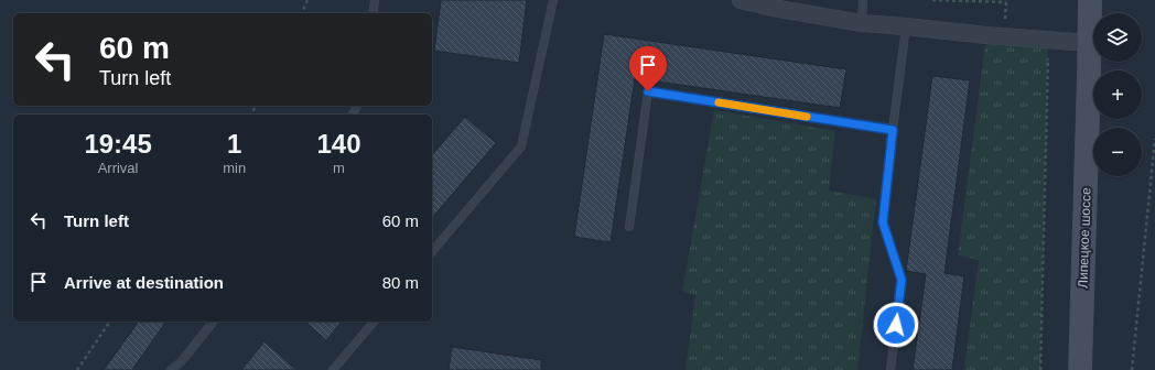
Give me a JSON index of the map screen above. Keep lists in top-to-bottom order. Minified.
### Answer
{"streets":{"main road":["Липецкое шоссе"]},"page":{"map_buttons":["+","−"],"turn":["60 m","Turn left"],"eta":["19:45","Arrival","1","min","140","m"],"list":[{"name":"Turn left","value":"60 m"},{"name":"Arrive at destination","value":"80 m"}]}}
